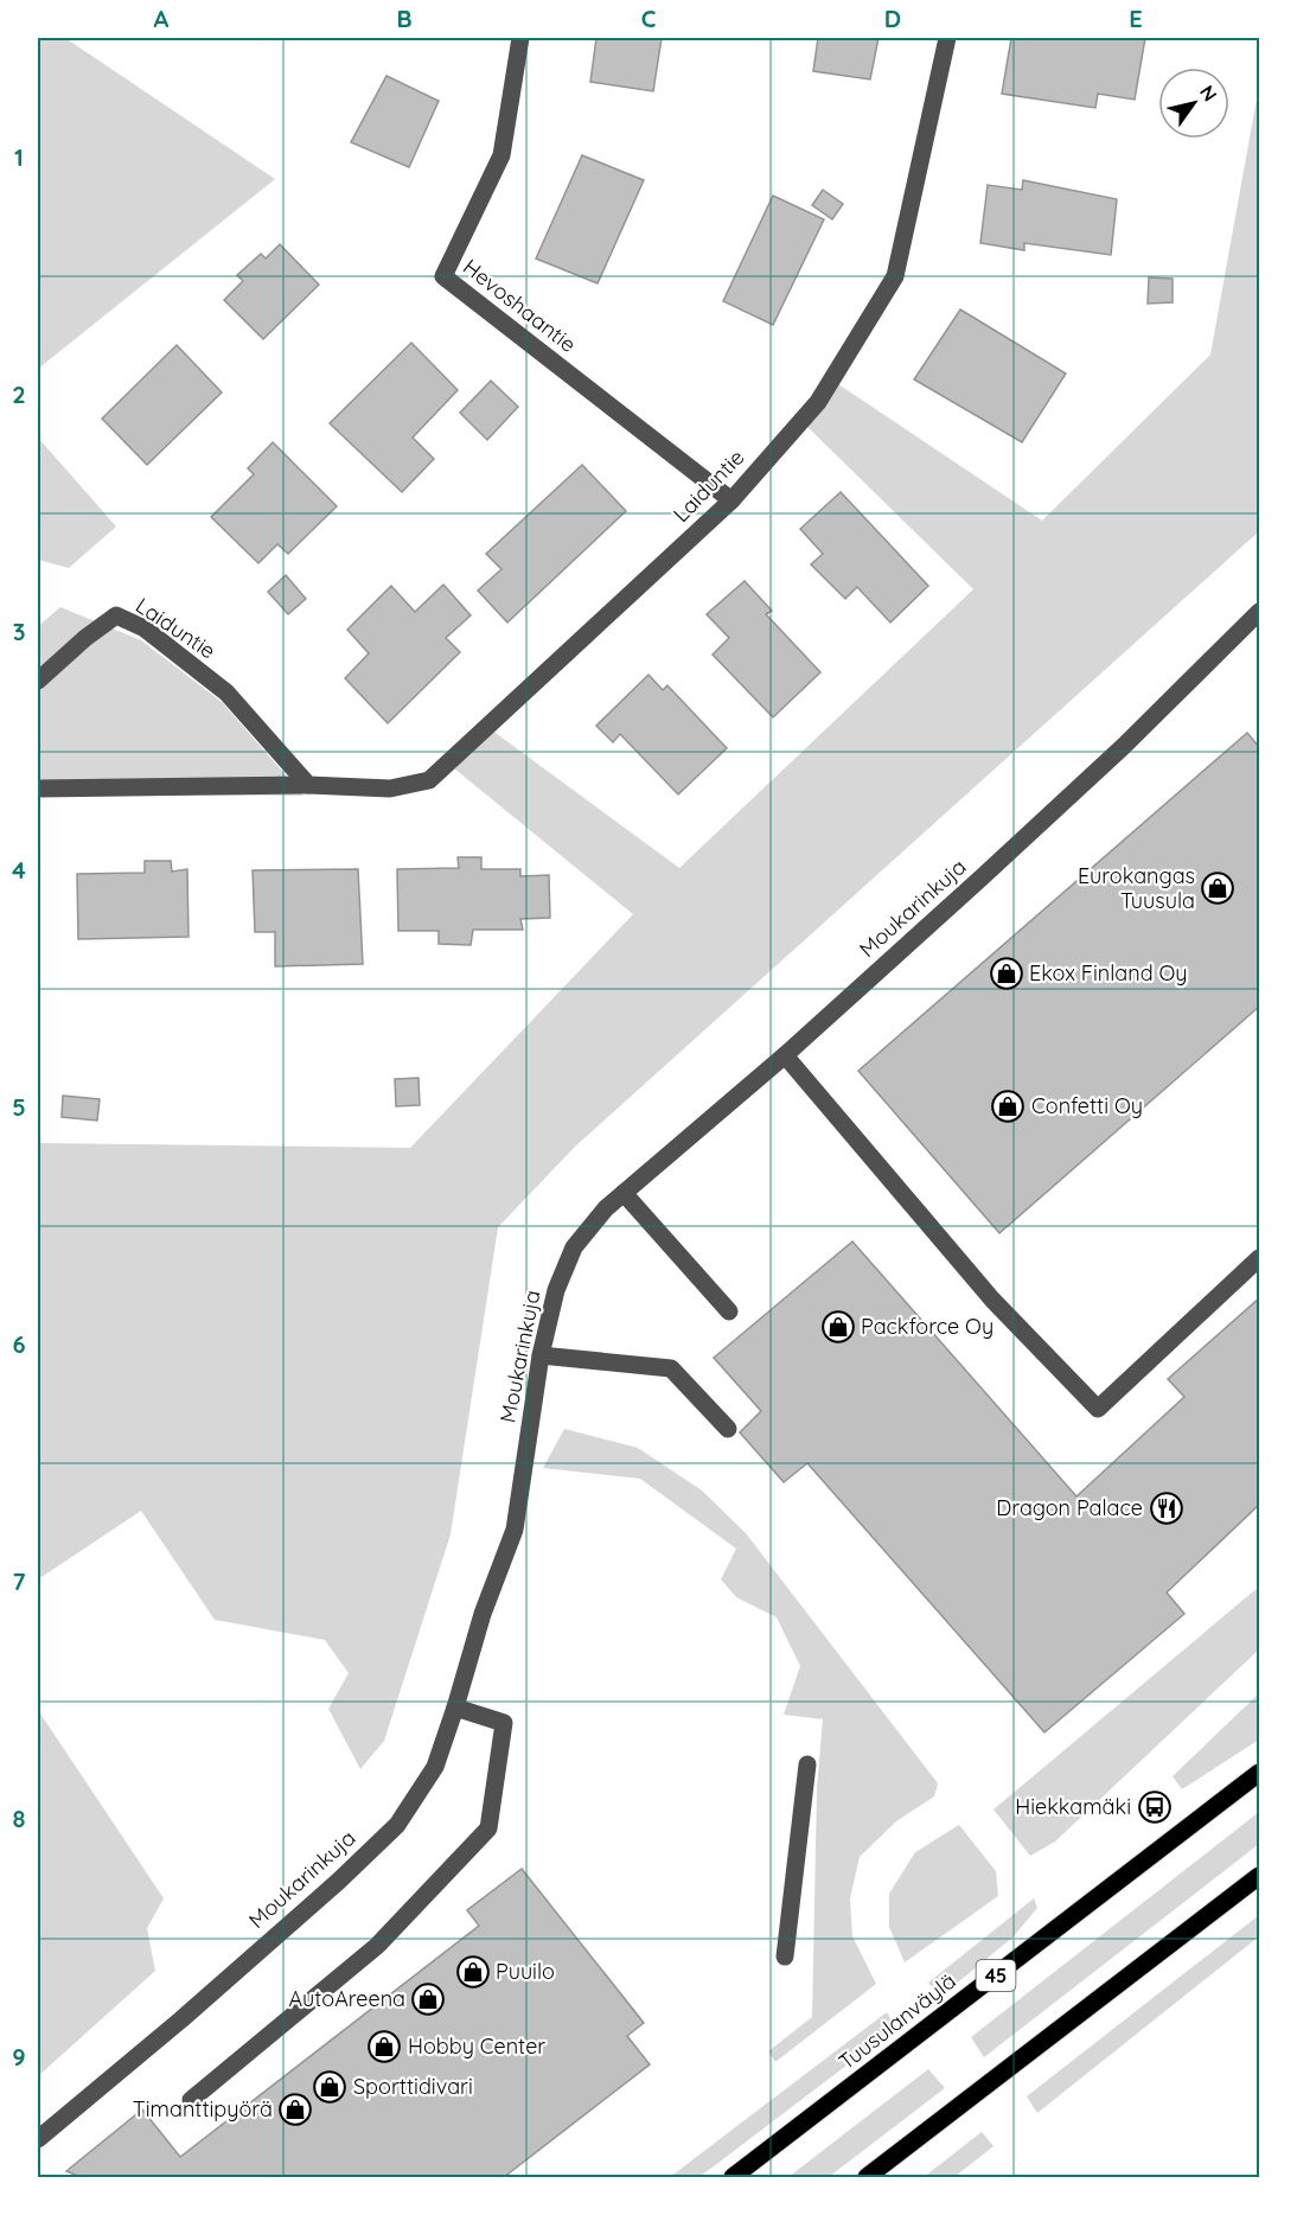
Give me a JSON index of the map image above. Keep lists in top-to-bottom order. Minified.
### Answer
{"streets":{"main road":["45","Tuusulanväylä"],"street":["Hevoshaantie","Laiduntie","Moukarinkuja"]},"crossings":[["Hevoshaantie","Laiduntie"]],"places":{"shop":["Eurokangas Tuusula","Ekox Finland Oy","Confetti Oy","Packforce Oy","Puuilo","AutoAreena","Hobby Center","Sporttidivari","Timanttipyörä"],"restaurant":["Dragon Palace"],"bus stop":["Hiekkamäki"]},"north":"top right","grid":{"columns":["A","B","C","D","E"],"rows":["1","2","3","4","5","6","7","8","9"]}}
